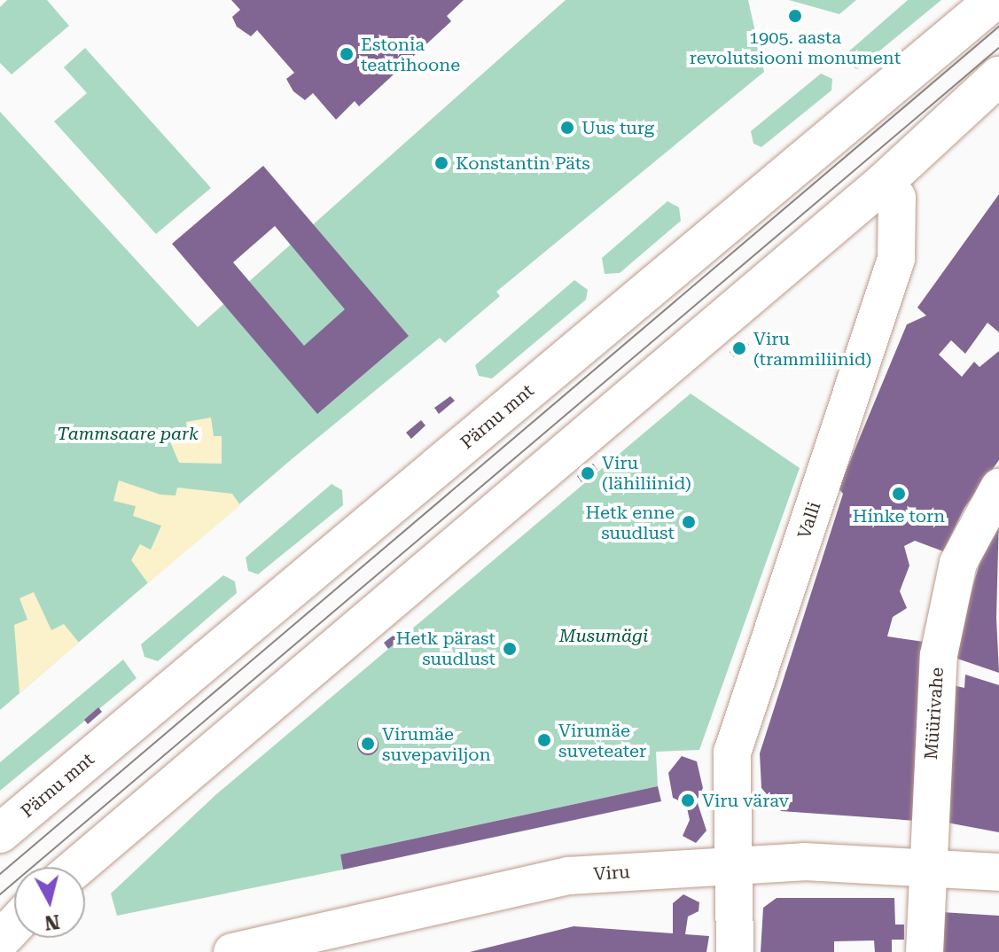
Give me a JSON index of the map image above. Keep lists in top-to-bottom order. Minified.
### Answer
{"streets":{"main road":["Pärnu mnt"],"street":["Valli","Müürivahe","Viru"]},"crossings":[["Valli","Viru"],["Müürivahe","Viru"]],"parks":["Tammsaare park","Musumägi"],"places":["1905. aasta revolutsiooni monument","Estonia teatrihoone","Uus turg","Konstantin Päts","Viru (trammiliinid)","Viru (lähiliinid)","Hinke torn","Hetk enne suudlust","Hetk pärast suudlust","Virumäe suveteater","Virumäe suvepaviljon","Viru värav"],"north":"bottom"}
